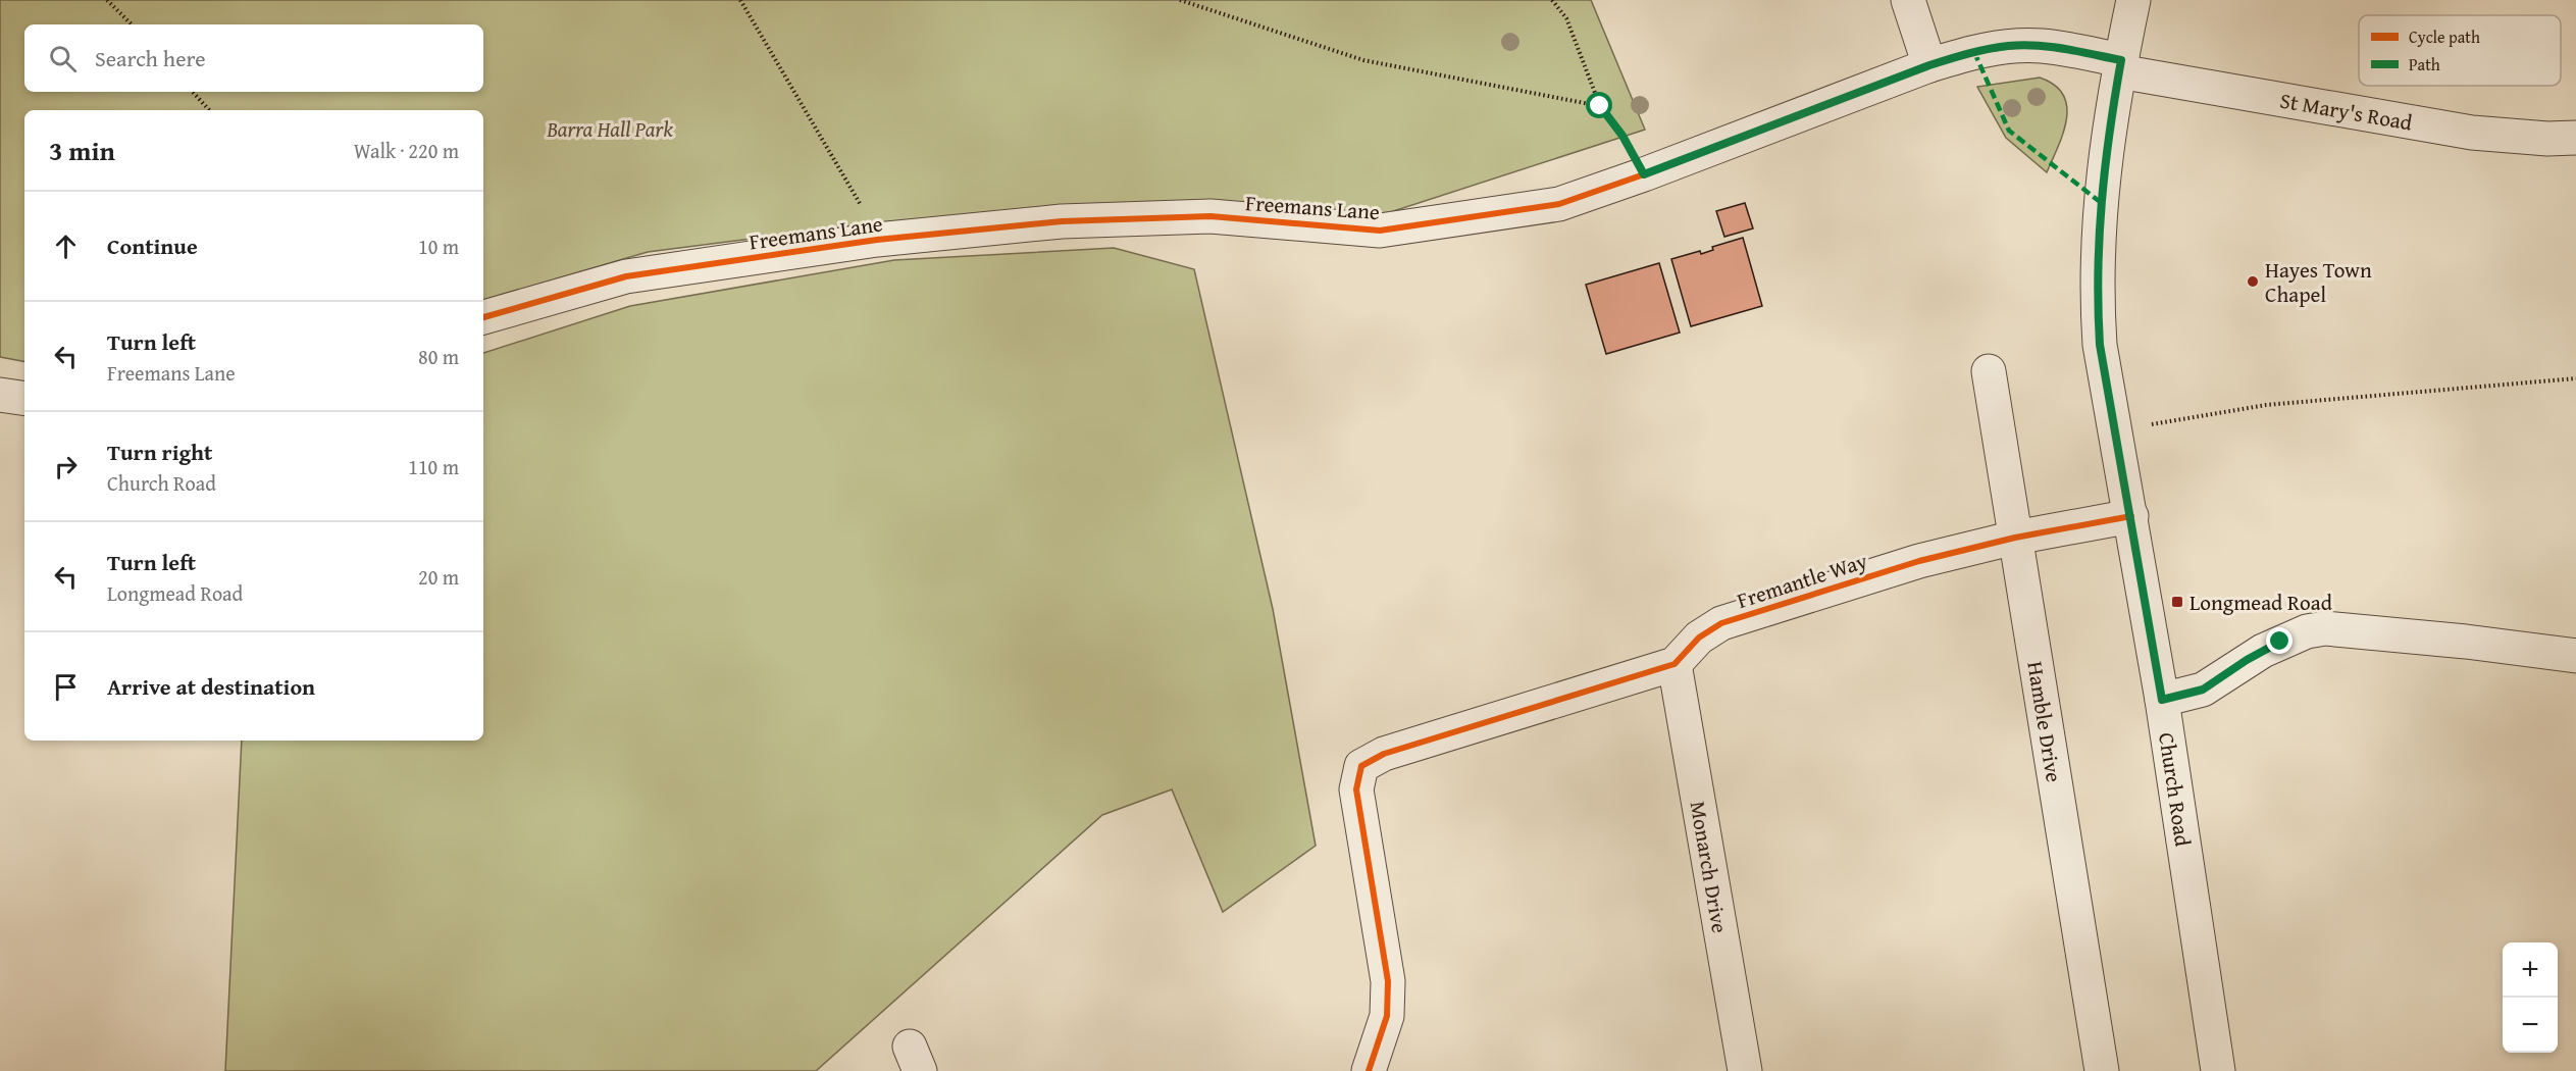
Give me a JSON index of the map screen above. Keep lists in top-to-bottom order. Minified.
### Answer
{"streets":{"street":["St Mary's Road","Freemans Lane","Fremantle Way","Hamble Drive","Church Road","Monarch Drive"]},"crossings":[["St Mary's Road","Freemans Lane"],["St Mary's Road","Church Road"],["Freemans Lane","Church Road"],["Fremantle Way","Hamble Drive"],["Fremantle Way","Church Road"],["Fremantle Way","Monarch Drive"]],"parks":["Barra Hall Park"],"places":{"other":["Hayes Town Chapel"],"transit":["Longmead Road"]},"legend":["Cycle path","Path"],"page":{"search":"Search here","heading":["3 min","Walk · 220 m"],"list":[["Continue","10 m"],["Turn left","Freemans Lane","80 m"],["Turn right","Church Road","110 m"],["Turn left","Longmead Road","20 m"],"Arrive at destination"],"map_buttons":["+","−"]}}
